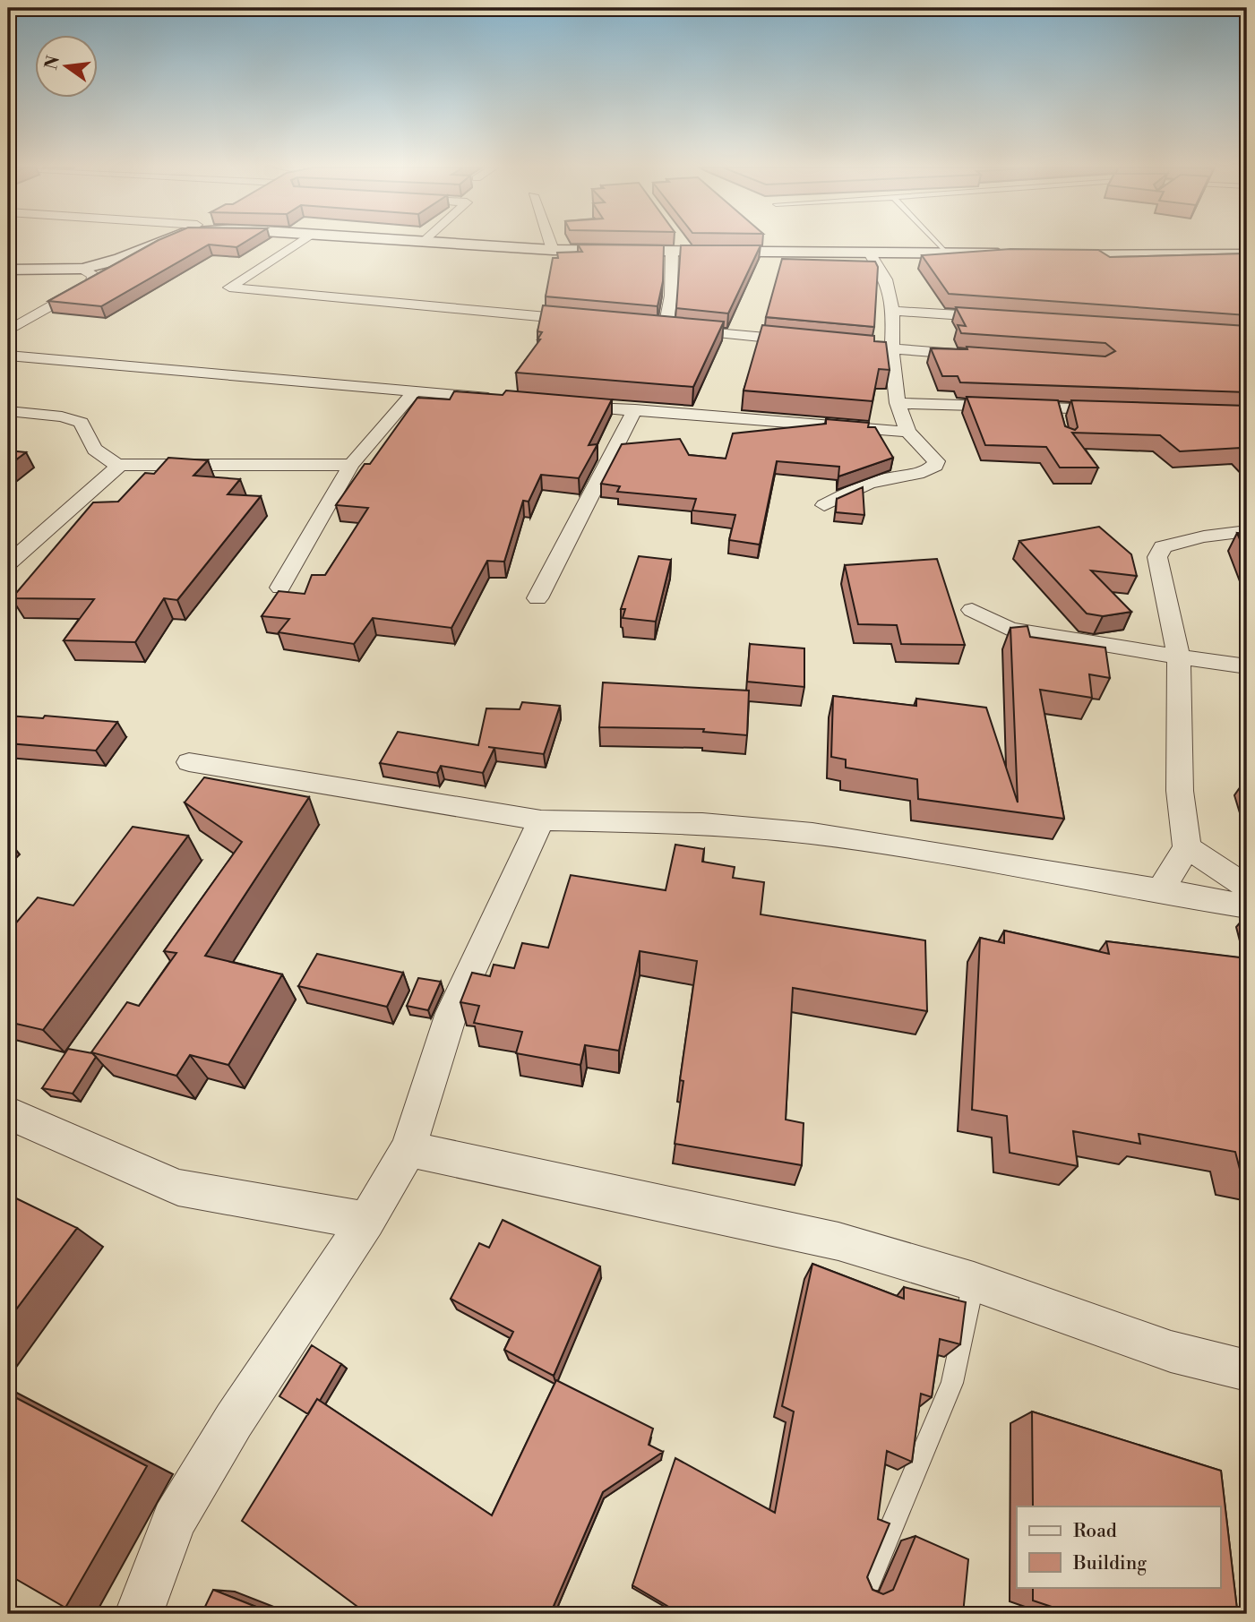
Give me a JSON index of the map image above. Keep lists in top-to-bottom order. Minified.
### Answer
{"legend":["Road","Building"],"north":"left"}
